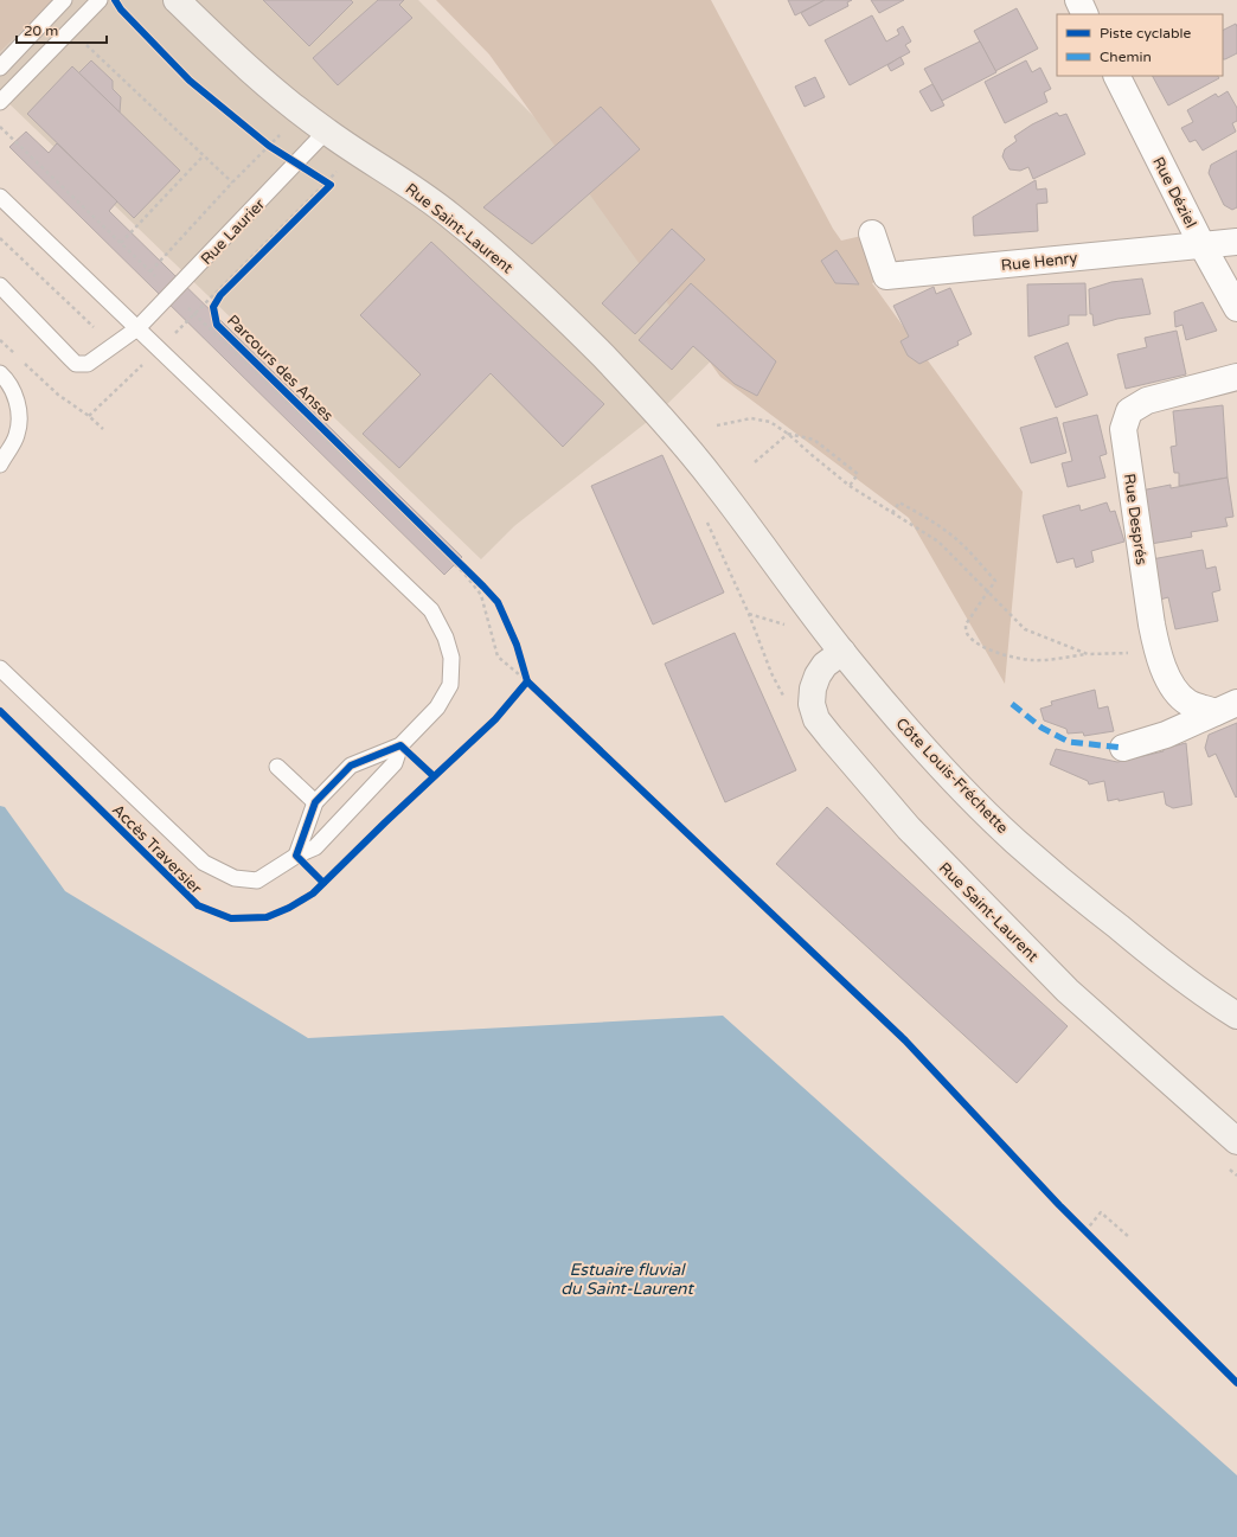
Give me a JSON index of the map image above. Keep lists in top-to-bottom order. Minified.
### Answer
{"streets":{"main road":["Rue Saint-Laurent","Côte Louis-Fréchette"],"street":["Rue Déziel","Rue Henry","Rue Després"],"lane":["Rue Laurier"],"cycle path":["Parcours des Anses","Accès Traversier"]},"crossings":[["Rue Déziel","Rue Henry"],["Rue Saint-Laurent","Rue Laurier"],["Rue Saint-Laurent","Côte Louis-Fréchette"],["Rue Laurier","Parcours des Anses"]],"water":["Estuaire fluvial du Saint-Laurent"],"legend":["Piste cyclable","Chemin"],"scale_bar":"20 m"}
